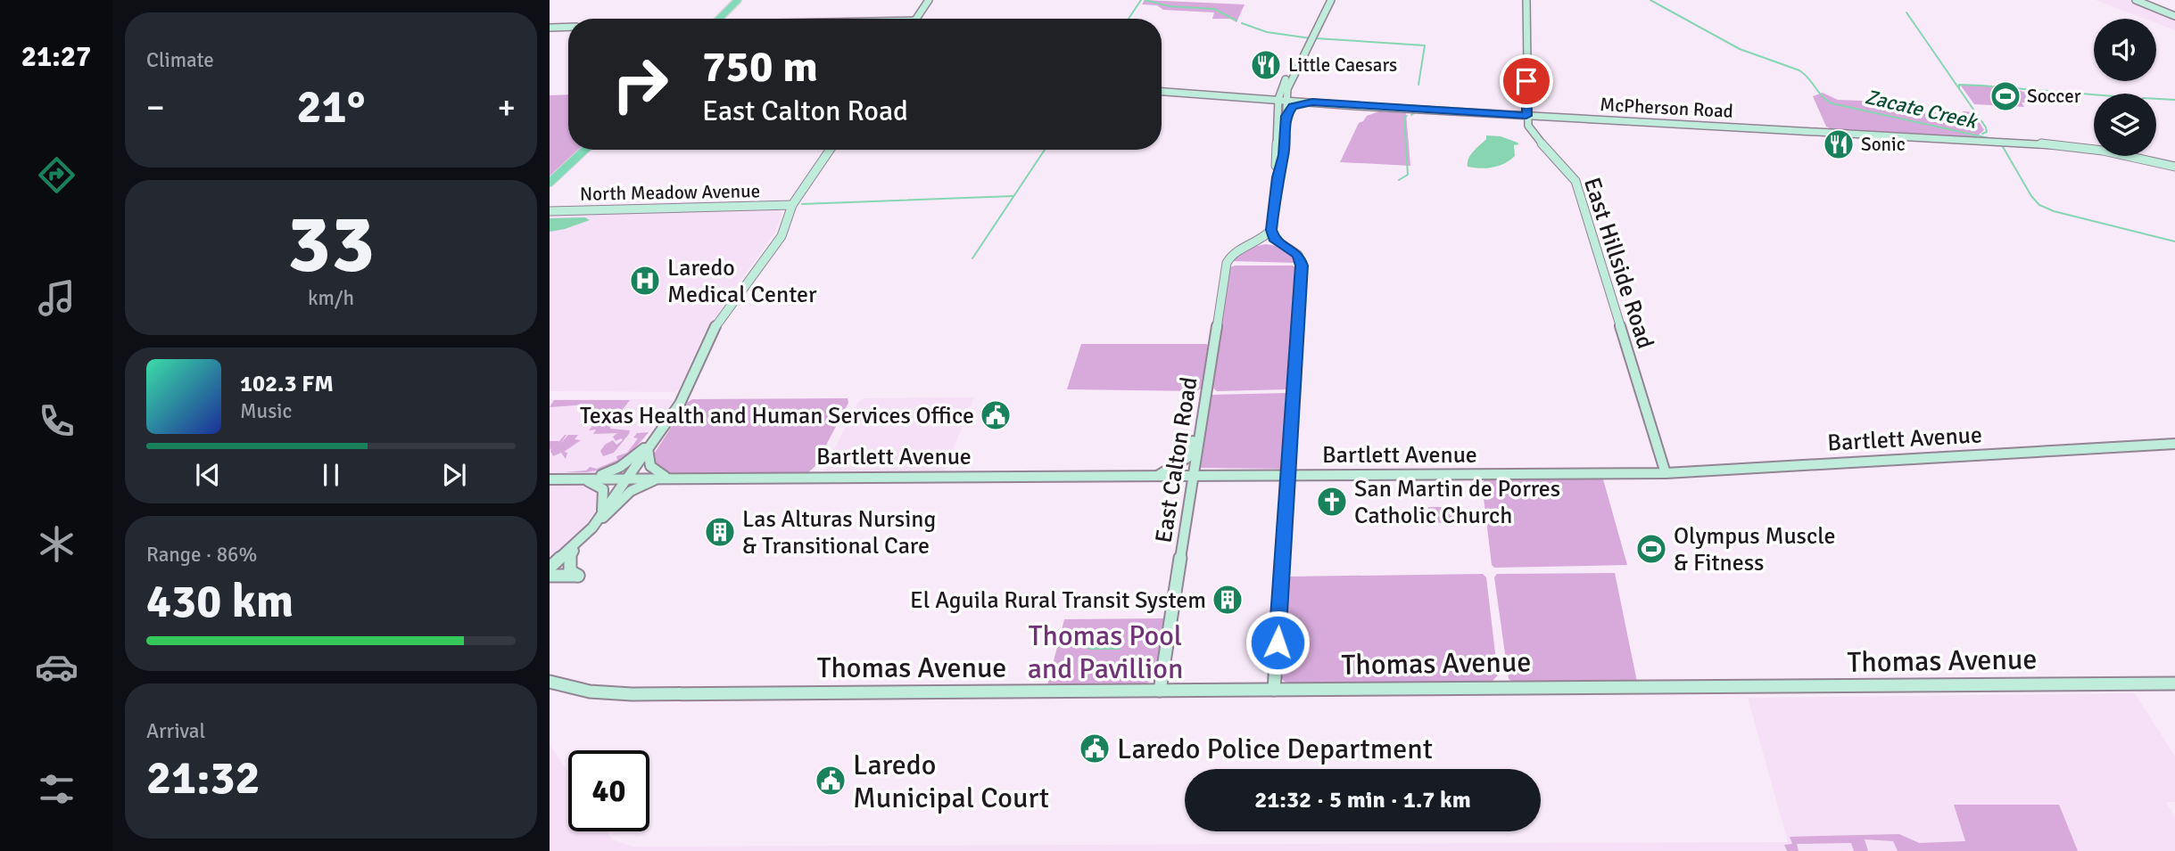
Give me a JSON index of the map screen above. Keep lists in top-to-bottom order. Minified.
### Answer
{"streets":{"main road":["McPherson Road","North Meadow Avenue","East Hillside Road","Bartlett Avenue","East Calton Road","Thomas Avenue"]},"crossings":[["McPherson Road","East Hillside Road"],["East Hillside Road","Bartlett Avenue"],["Bartlett Avenue","East Calton Road"],["East Calton Road","Thomas Avenue"]],"water":["Zacate Creek"],"parks":["Thomas Pool and Pavillion"],"places":{"restaurant":["Little Caesars","Sonic"],"sports":["Soccer","Olympus Muscle & Fitness"],"hospital":["Laredo Medical Center"],"public building":["Texas Health and Human Services Office","Laredo Police Department","Laredo Municipal Court"],"church":["San Martin de Porres Catholic Church"],"building":["Las Alturas Nursing & Transitional Care","El Aguila Rural Transit System"]},"page":{"tabs":"21:27","tile":["Climate",["33","km/h"],["Range · 86%","430 km"],["Arrival","21:32"]],"turn":["750 m","East Calton Road"],"heat":["−","21°","+"],"song":["102.3 FM","Music"],"limit":"40","trip":"21:32 · 5 min · 1.7 km"}}
